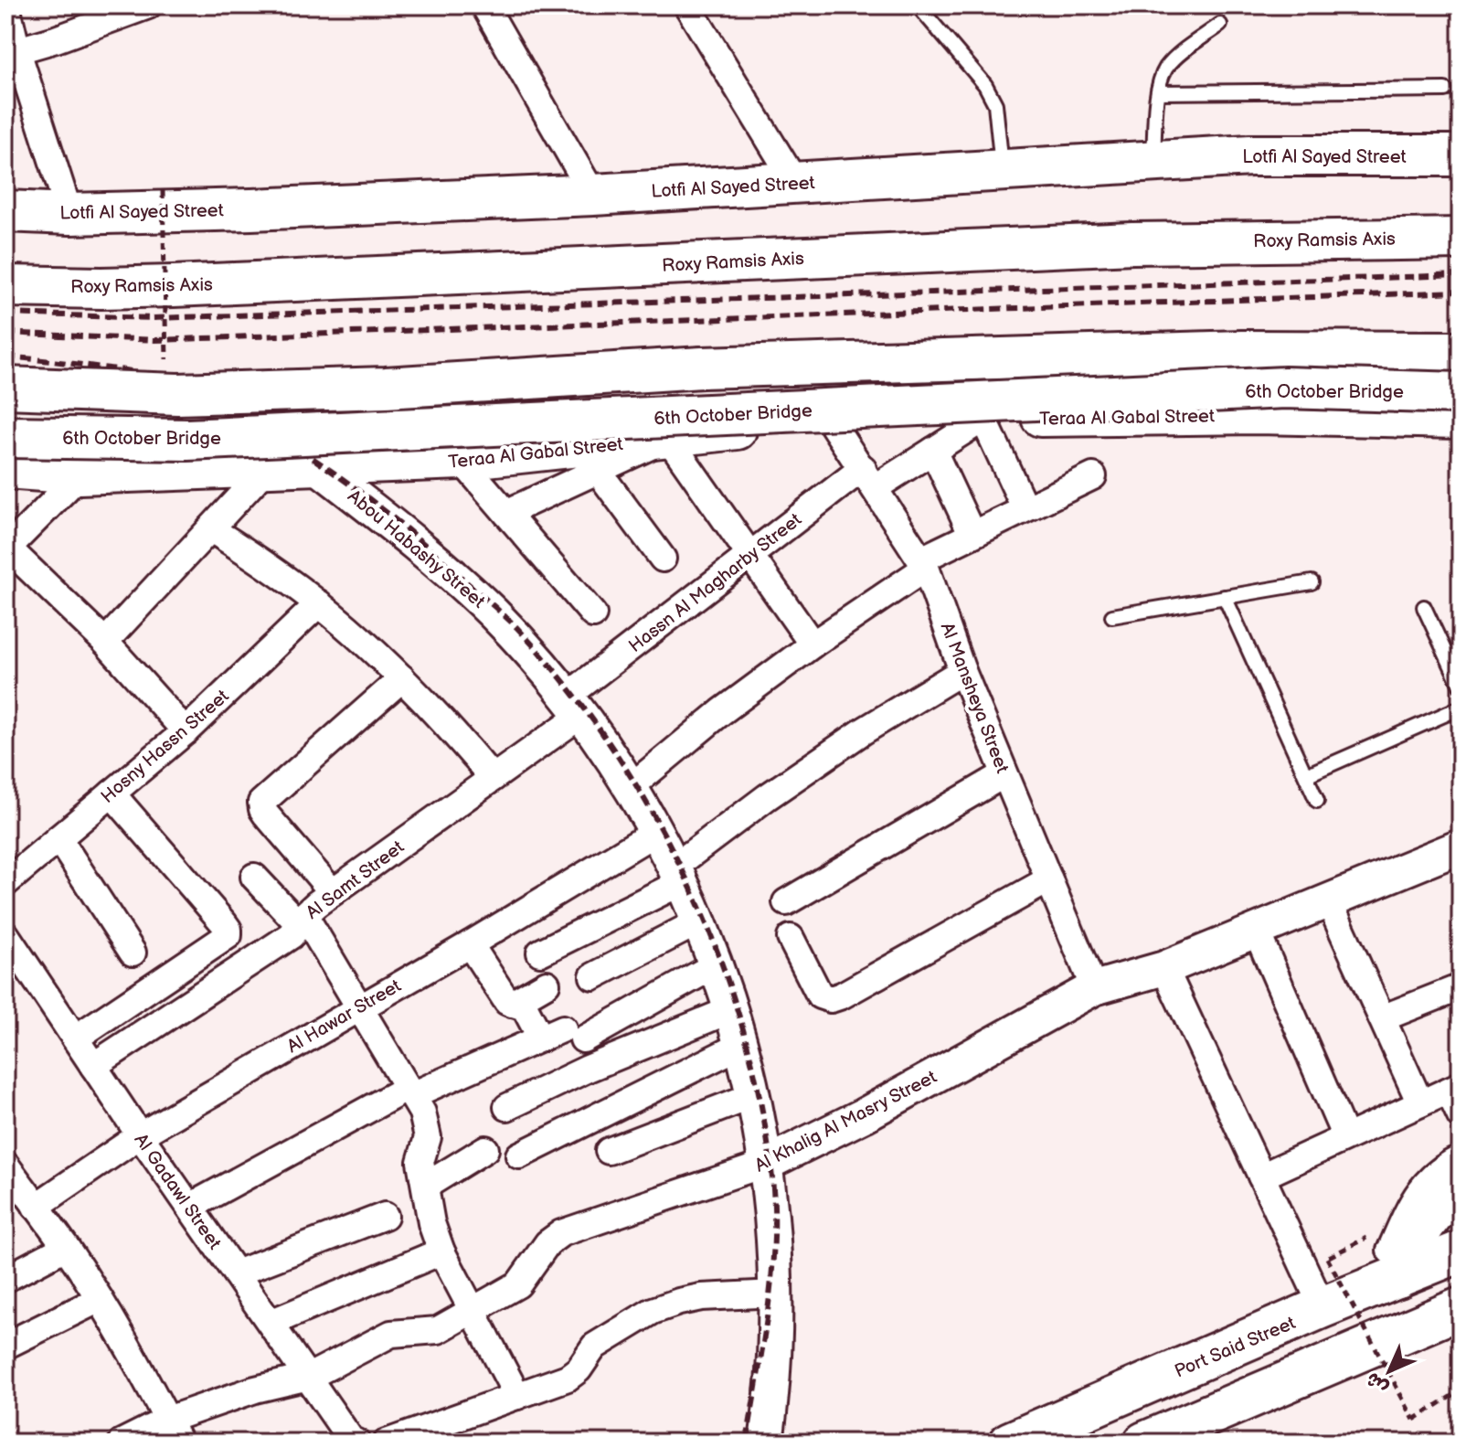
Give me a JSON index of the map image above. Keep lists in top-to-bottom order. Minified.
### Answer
{"streets":{"main road":["Lotfi Al Sayed Street","Roxy Ramsis Axis","6th October Bridge","Teraa Al Gabal Street","Port Said Street"],"street":["Abou Habashy Street","Hassn Al Magharby Street","Al Mansheya Street","Hosny Hassn Street","Al Samt Street","Al Hawar Street","Al Khalig Al Masry Street","Al Gadawl Street"]},"crossings":[["Teraa Al Gabal Street","Abou Habashy Street"],["Teraa Al Gabal Street","Hassn Al Magharby Street"],["Teraa Al Gabal Street","Al Mansheya Street"],["Abou Habashy Street","Hassn Al Magharby Street"],["Abou Habashy Street","Al Samt Street"],["Abou Habashy Street","Al Hawar Street"],["Abou Habashy Street","Al Khalig Al Masry Street"],["Hassn Al Magharby Street","Al Mansheya Street"],["Hassn Al Magharby Street","Al Samt Street"],["Al Mansheya Street","Al Khalig Al Masry Street"],["Al Samt Street","Al Gadawl Street"],["Al Hawar Street","Al Gadawl Street"],["Al Khalig Al Masry Street","Al Gadawl Street"]],"north":"bottom left"}
